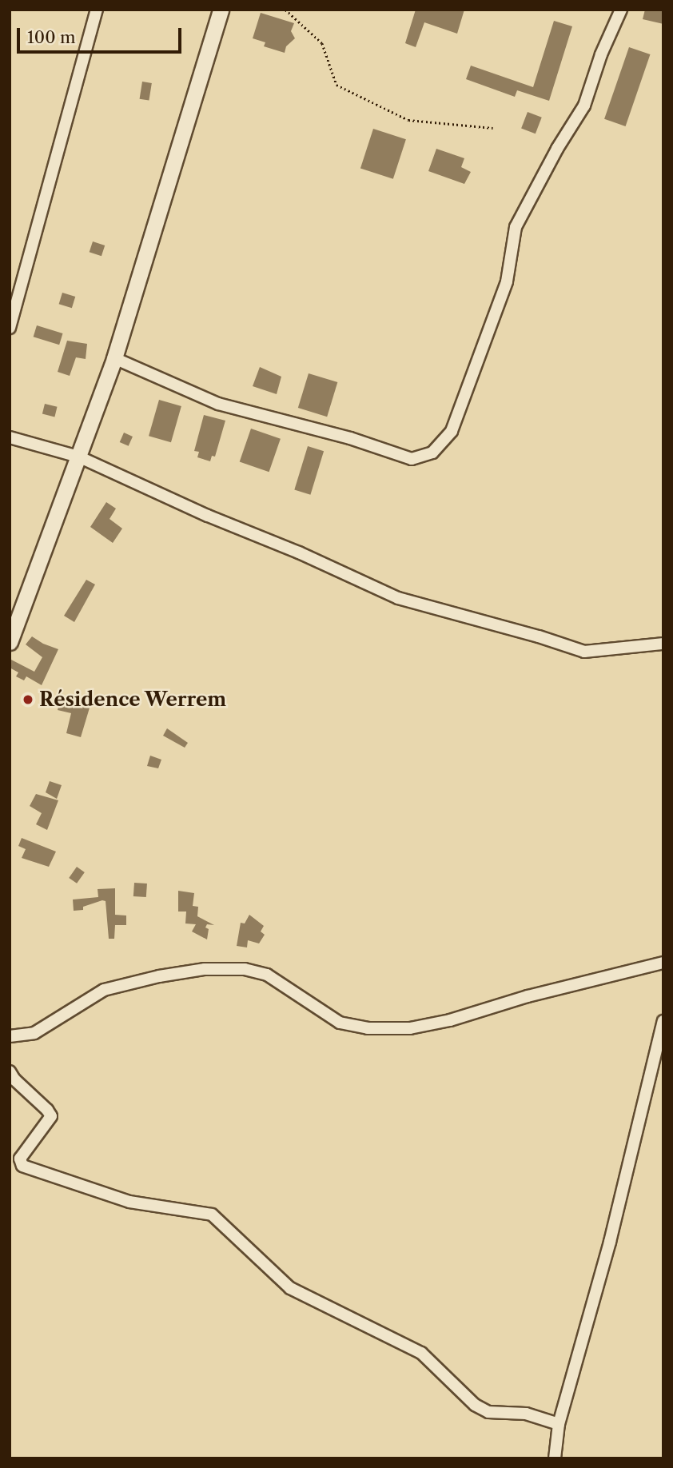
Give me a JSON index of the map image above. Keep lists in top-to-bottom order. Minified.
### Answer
{"places":["Résidence Werrem"],"scale_bar":"100 m"}
